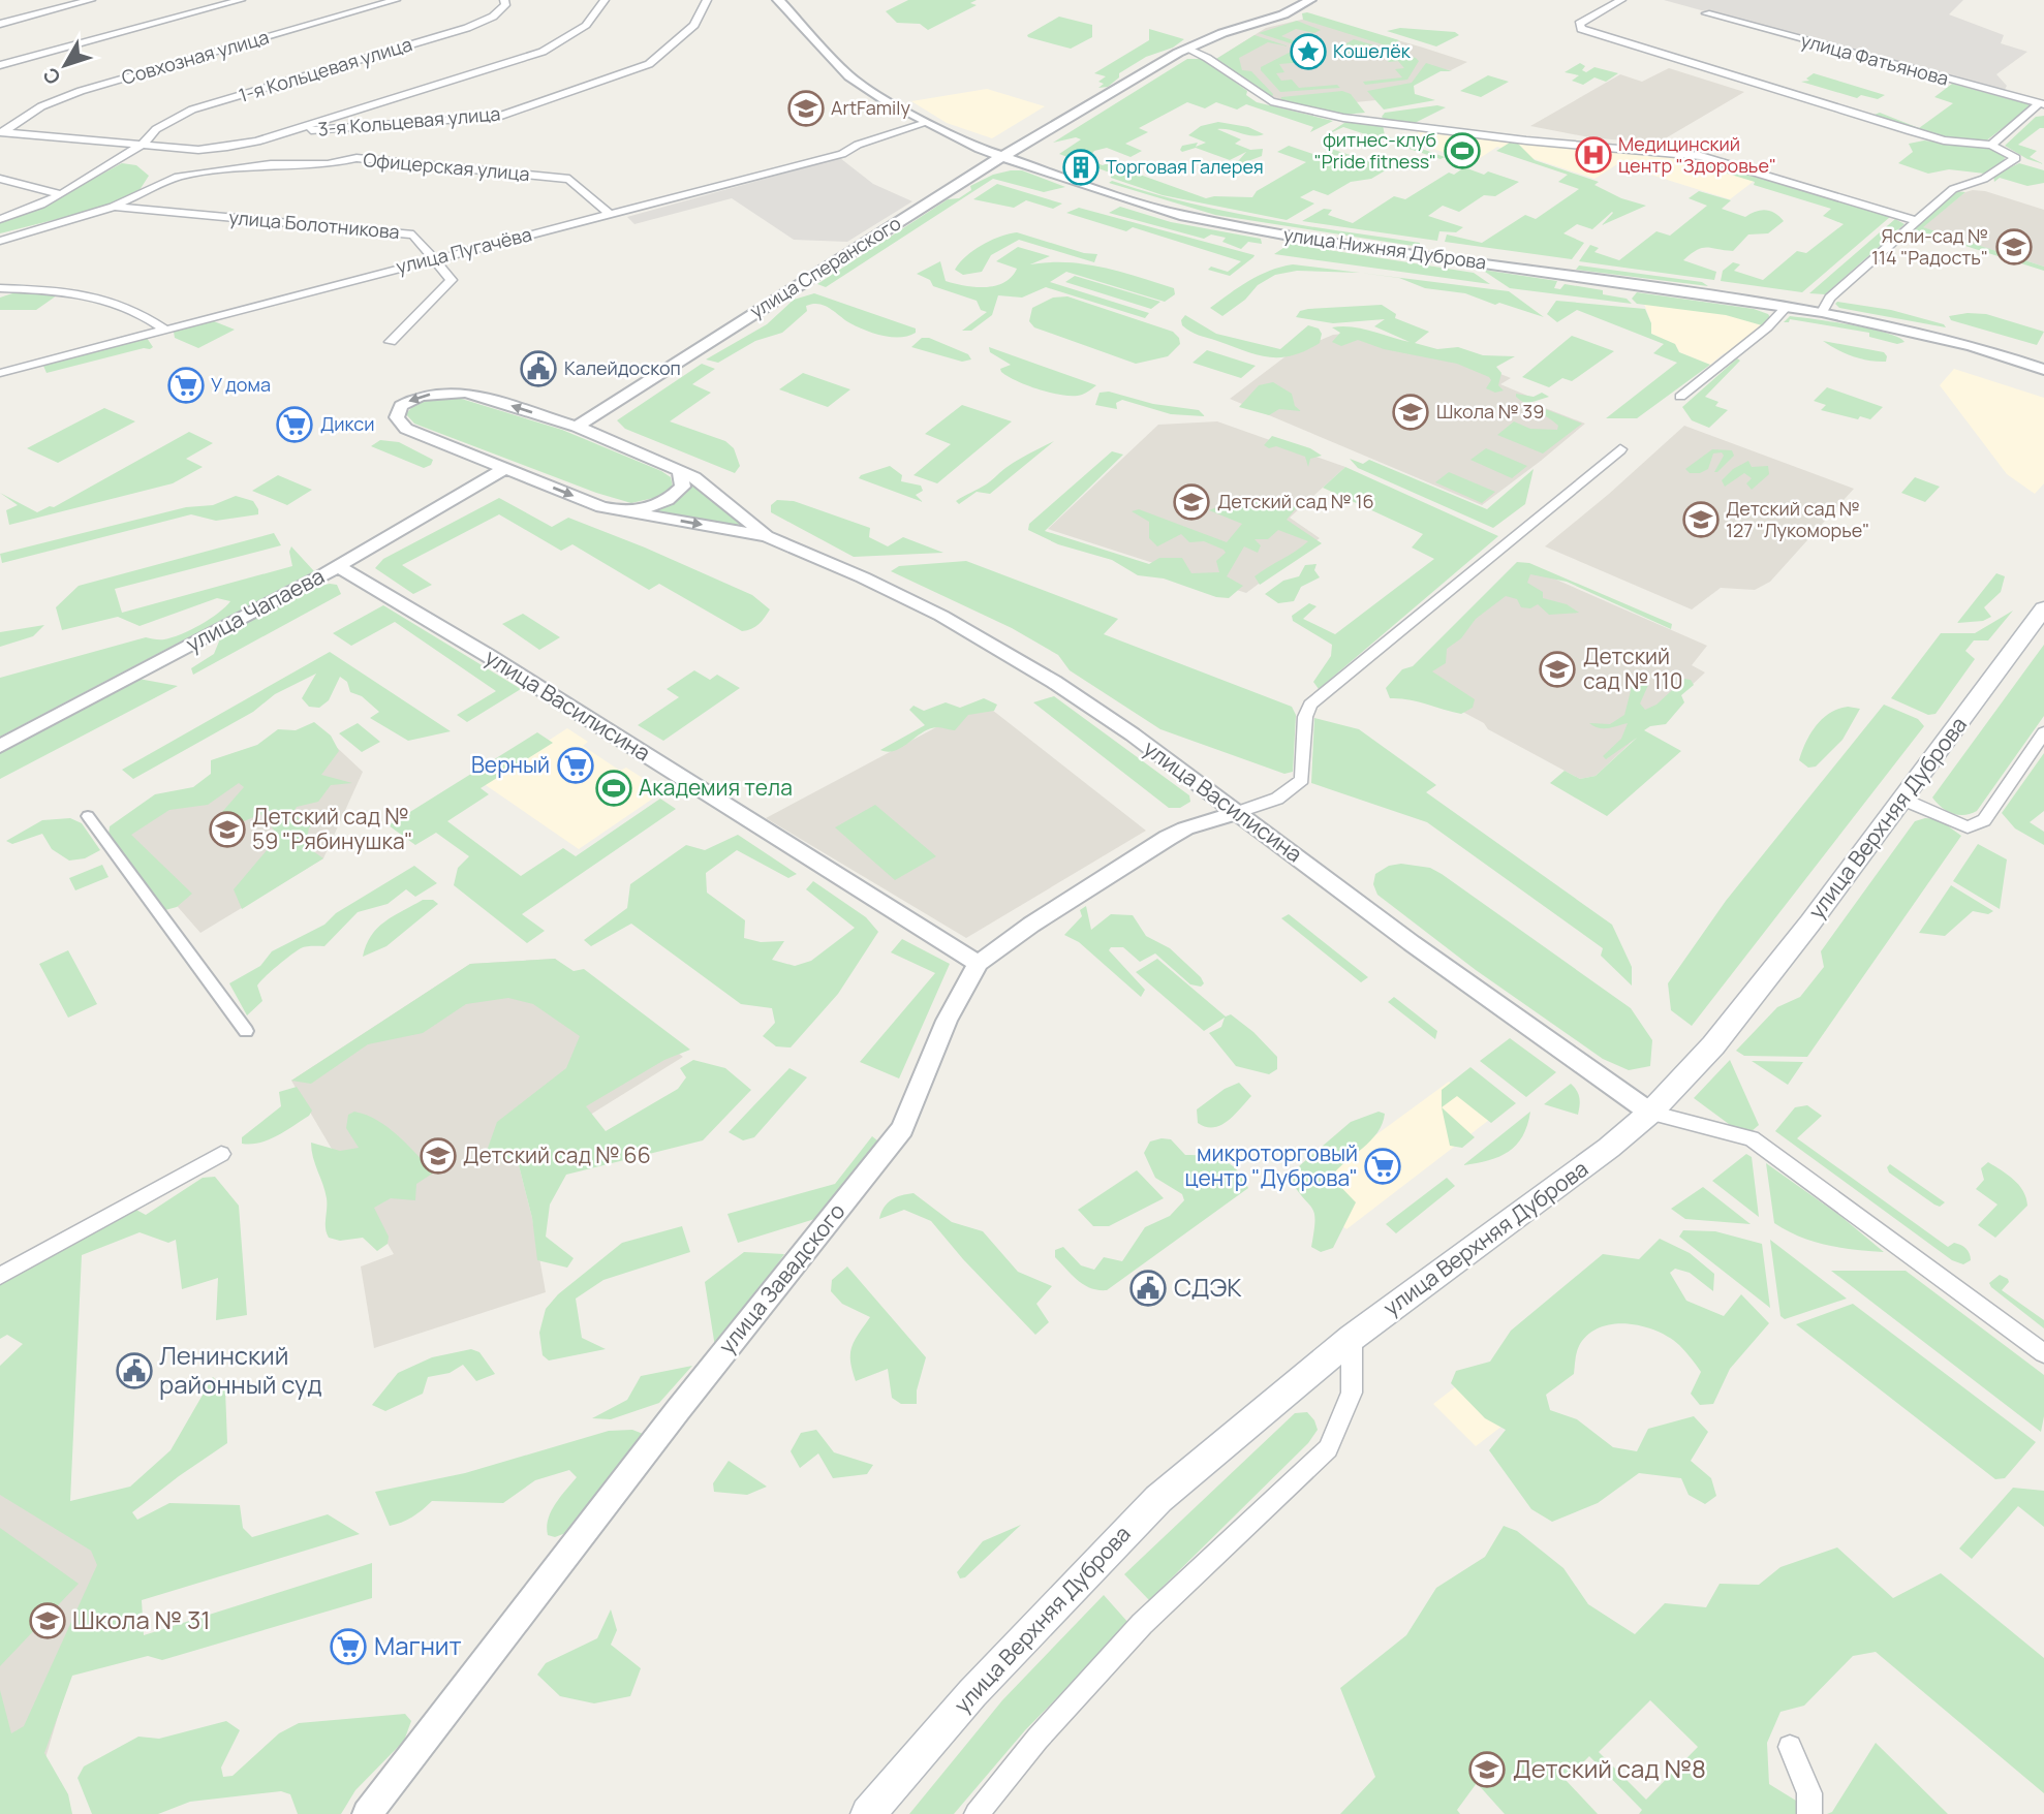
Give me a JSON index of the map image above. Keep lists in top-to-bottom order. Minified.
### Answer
{"streets":{"main road":["улица Верхняя Дуброва"],"street":["Совхозная улица","улица Фатьянова","1-я Кольцевая улица","3-я Кольцевая улица","Офицерская улица","улица Болотникова","улица Нижняя Дуброва","улица Пугачёва","улица Сперанского","улица Чапаева","улица Василисина","улица Завадского"]},"crossings":[["Офицерская улица","улица Болотникова"],["Офицерская улица","улица Пугачёва"],["улица Болотникова","улица Пугачёва"],["улица Нижняя Дуброва","улица Пугачёва"],["улица Нижняя Дуброва","улица Сперанского"],["улица Сперанского","улица Василисина"],["улица Чапаева","улица Василисина"],["улица Василисина","улица Верхняя Дуброва"],["улица Василисина","улица Завадского"]],"places":{"place":["Кошелёк"],"school or university":["ArtFamily","Ясли-сад № 114 \"Радость\"","Школа № 39","Детский сад № 16","Детский сад № 127 \"Лукоморье\"","Детский сад № 110","Детский сад № 59 \"Рябинушка\"","Детский сад № 66","Школа № 31","Детский сад №8"],"sports":["фитнес-клуб \"Pride fitness\"","Академия тела"],"hospital":["Медицинский центр \"Здоровье\""],"building":["Торговая Галерея"],"public building":["Калейдоскоп","СДЭК","Ленинский районный суд"],"supermarket":["У дома","Дикси","Верный","микроторговый центр \"Дуброва\"","Магнит"]},"north":"bottom left"}
